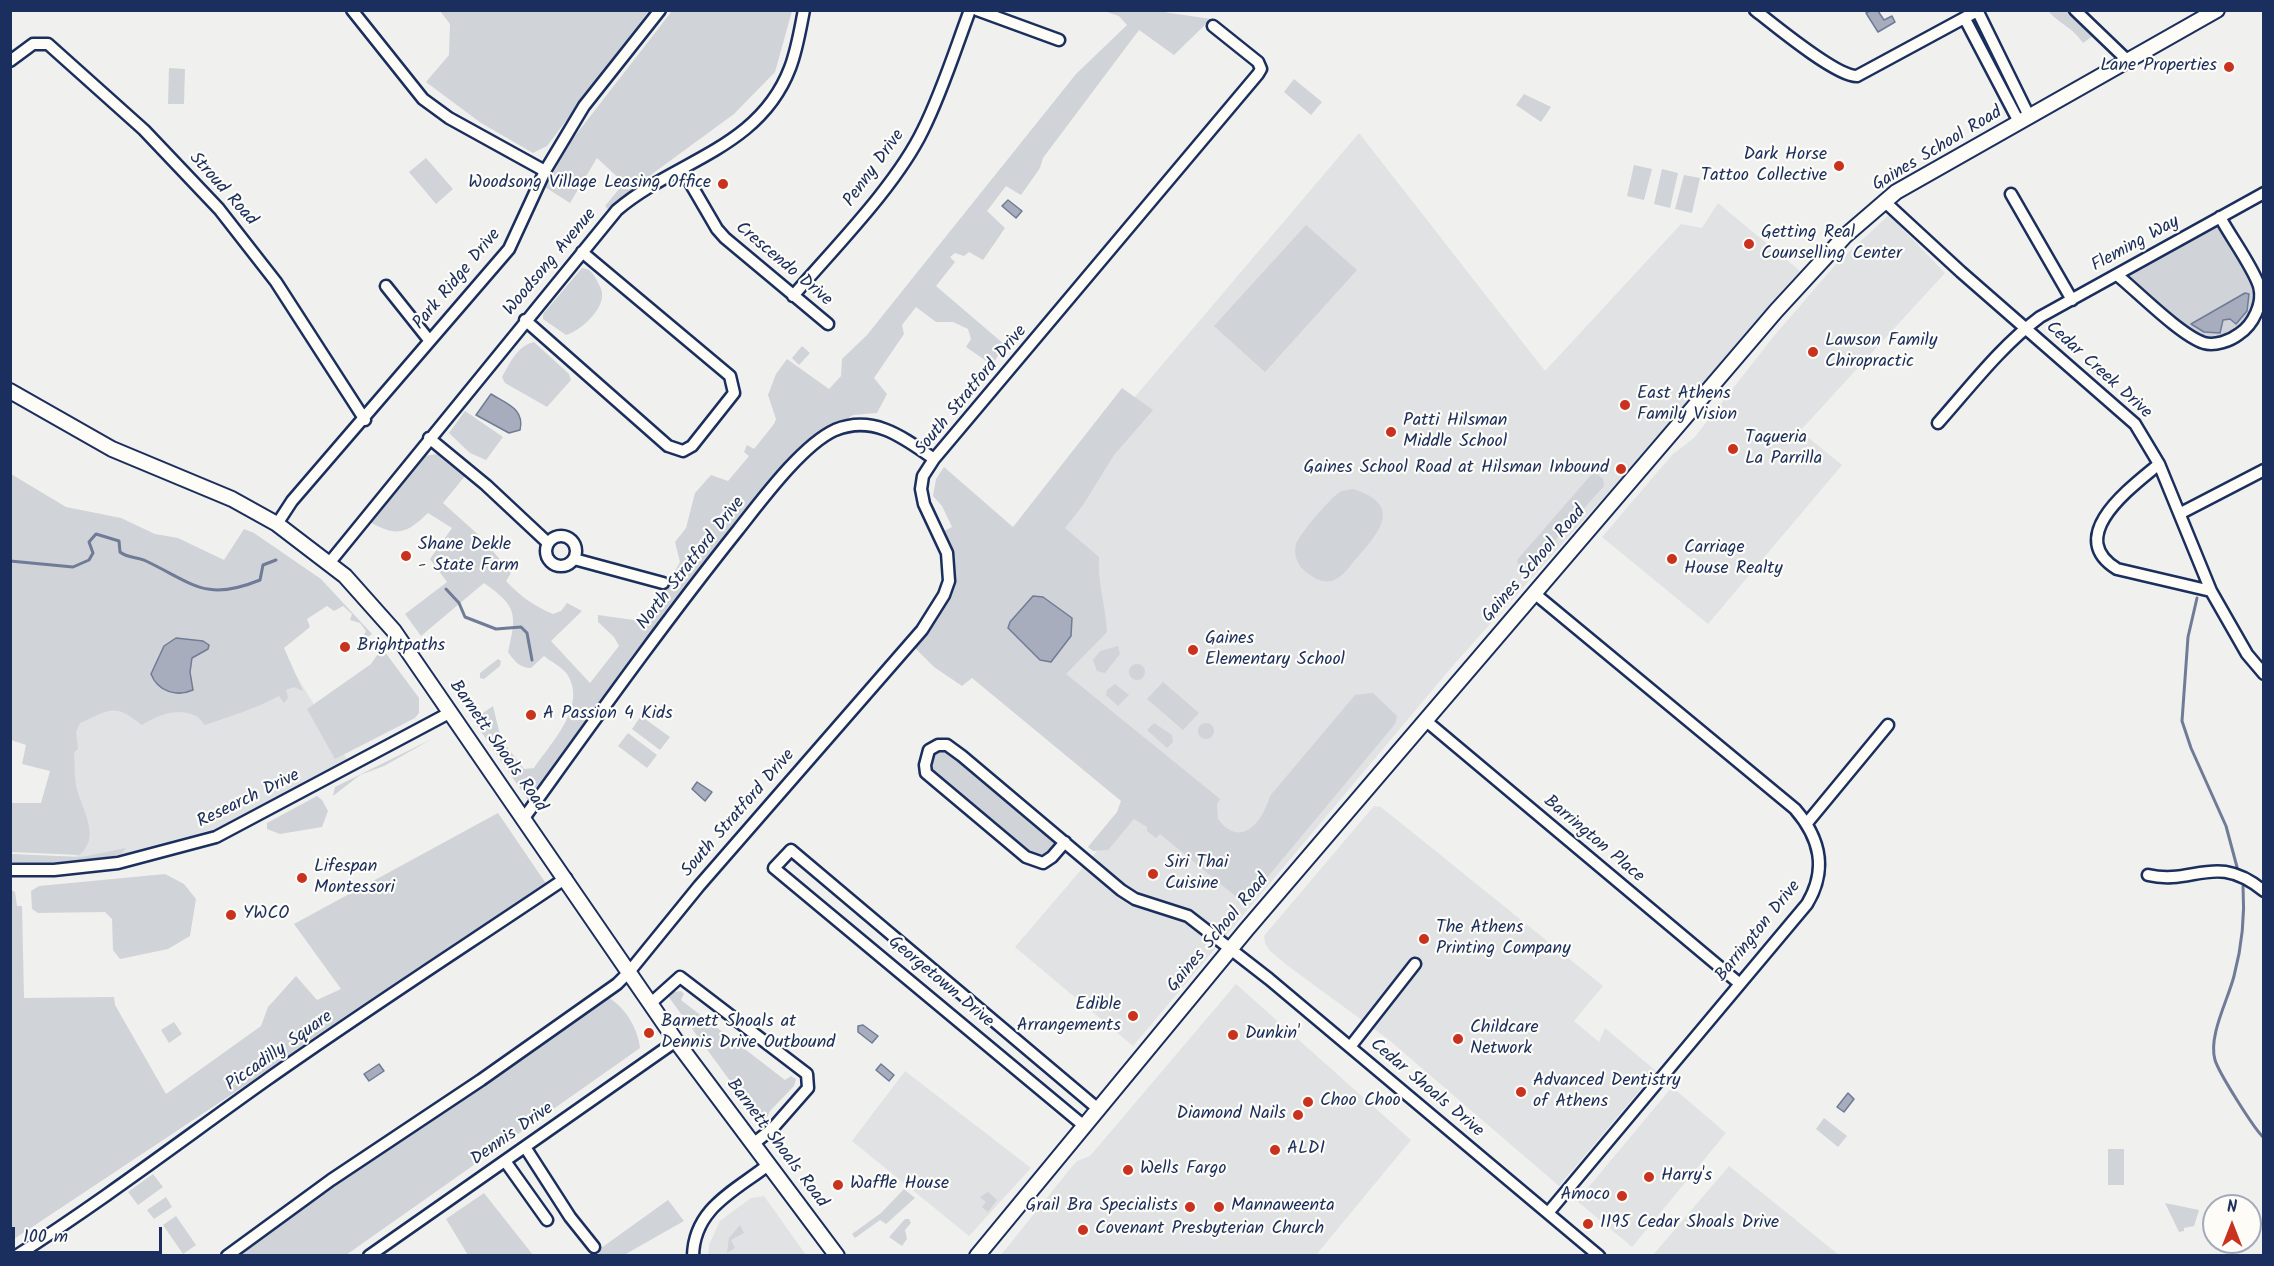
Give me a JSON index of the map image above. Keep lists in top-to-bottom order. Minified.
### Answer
{"streets":{"main road":["Gaines School Road","Barnett Shoals Road"],"street":["Penny Drive","Stroud Road","Fleming Way","Woodsong Avenue","Crescendo Drive","Park Ridge Drive","Cedar Creek Drive","South Stratford Drive","North Stratford Drive","Research Drive","Barrington Place","Barrington Drive","Georgetown Drive","Piccadilly Square","Cedar Shoals Drive","Dennis Drive"]},"crossings":[["Gaines School Road","Cedar Creek Drive"],["Gaines School Road","Barrington Place"],["Gaines School Road","Barrington Drive"],["Gaines School Road","Georgetown Drive"],["Gaines School Road","Cedar Shoals Drive"],["Penny Drive","Crescendo Drive"],["Stroud Road","Park Ridge Drive"],["Fleming Way","Cedar Creek Drive"],["Woodsong Avenue","Crescendo Drive"],["Woodsong Avenue","Barnett Shoals Road"],["Park Ridge Drive","Barnett Shoals Road"],["South Stratford Drive","North Stratford Drive"],["South Stratford Drive","Barnett Shoals Road"],["North Stratford Drive","Barnett Shoals Road"],["Barnett Shoals Road","Research Drive"],["Barnett Shoals Road","Piccadilly Square"],["Barnett Shoals Road","Dennis Drive"],["Barrington Place","Barrington Drive"],["Barrington Drive","Cedar Shoals Drive"]],"places":["Lane Properties","Dark Horse Tattoo Collective","Woodsong Village Leasing Office","Getting Real Counselling Center","Lawson Family Chiropractic","East Athens Family Vision","Patti Hilsman Middle School","Taqueria La Parrilla","Gaines School Road at Hilsman Inbound","Shane Dekle - State Farm","Carriage House Realty","Brightpaths","Gaines Elementary School","A Passion 4 Kids","Siri Thai Cuisine","Lifespan Montessori","YWCO","The Athens Printing Company","Edible Arrangements","Barnett Shoals at Dennis Drive Outbound","Dunkin'","Childcare Network","Advanced Dentistry of Athens","Choo Choo","Diamond Nails","ALDI","Wells Fargo","Harry's","Waffle House","Amoco","Grail Bra Specialists","Mannaweenta","1195 Cedar Shoals Drive","Covenant Presbyterian Church"],"scale_bar":"100 m","north":"top"}
